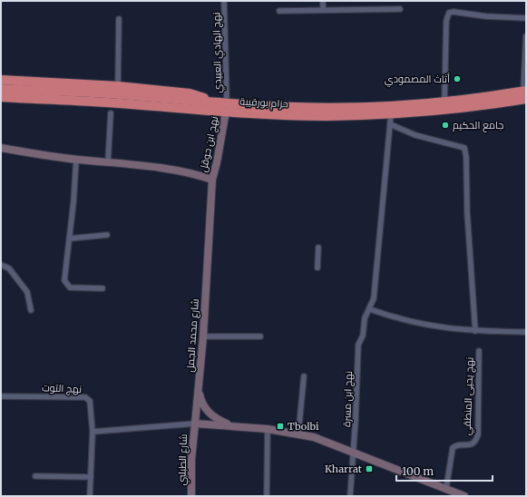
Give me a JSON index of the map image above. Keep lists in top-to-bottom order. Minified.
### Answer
{"streets":{"highway":["حزام بورقيبة"],"street":["نهج الهادي العبيدي","نهج ابن حوقل","شارع محمد الجمل","نهج التوت","نهج يحيى المنطقي","نهج ابن مسرة","شارع الطبلبي"]},"crossings":[["نهج الهادي العبيدي","حزام بورقيبة"],["نهج الهادي العبيدي","نهج ابن حوقل"],["حزام بورقيبة","نهج ابن حوقل"],["حزام بورقيبة","نهج ابن مسرة"],["نهج ابن حوقل","شارع محمد الجمل"],["شارع محمد الجمل","شارع الطبلبي"]],"places":{"other":["أثاث المصمودي","جامع الحكيم"],"transit":["Tbolbi","Kharrat"]},"scale_bar":"100 m"}
